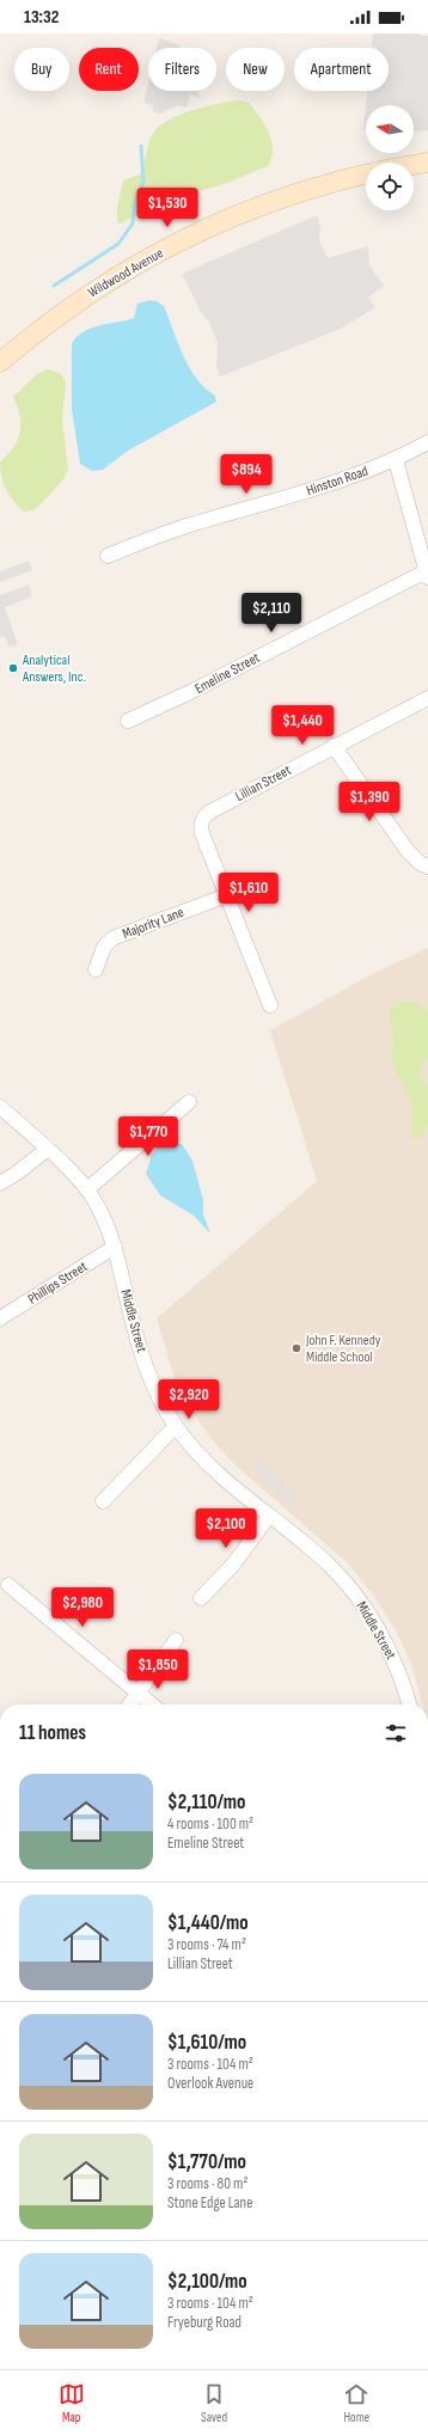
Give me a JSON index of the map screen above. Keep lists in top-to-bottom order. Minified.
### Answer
{"streets":{"street":["Wildwood Avenue","Hinston Road","Emeline Street","Lillian Street","Majority Lane","Phillips Street","Middle Street"]},"crossings":[["Lillian Street","Majority Lane"],["Phillips Street","Middle Street"]],"places":["Analytical Answers, Inc.","John F. Kennedy Middle School"],"north":"left","page":{"status":"13:32","chip":["Buy","Rent","Filters","New","Apartment"],"price":["$1,530","$894","$2,110","$1,440","$1,390","$1,610","$1,770","$2,920","$2,100","$2,980","$1,850"],"heading":"11 homes","list":[{"name":"$2,110/mo","note":"4 rooms · 100 m² · Emeline Street"},{"name":"$1,440/mo","note":"3 rooms · 74 m² · Lillian Street"},{"name":"$1,610/mo","note":"3 rooms · 104 m² · Overlook Avenue"},{"name":"$1,770/mo","note":"3 rooms · 80 m² · Stone Edge Lane"},{"name":"$2,100/mo","note":"3 rooms · 104 m² · Fryeburg Road"}],"tabs":["Map","Saved","Home"]}}
